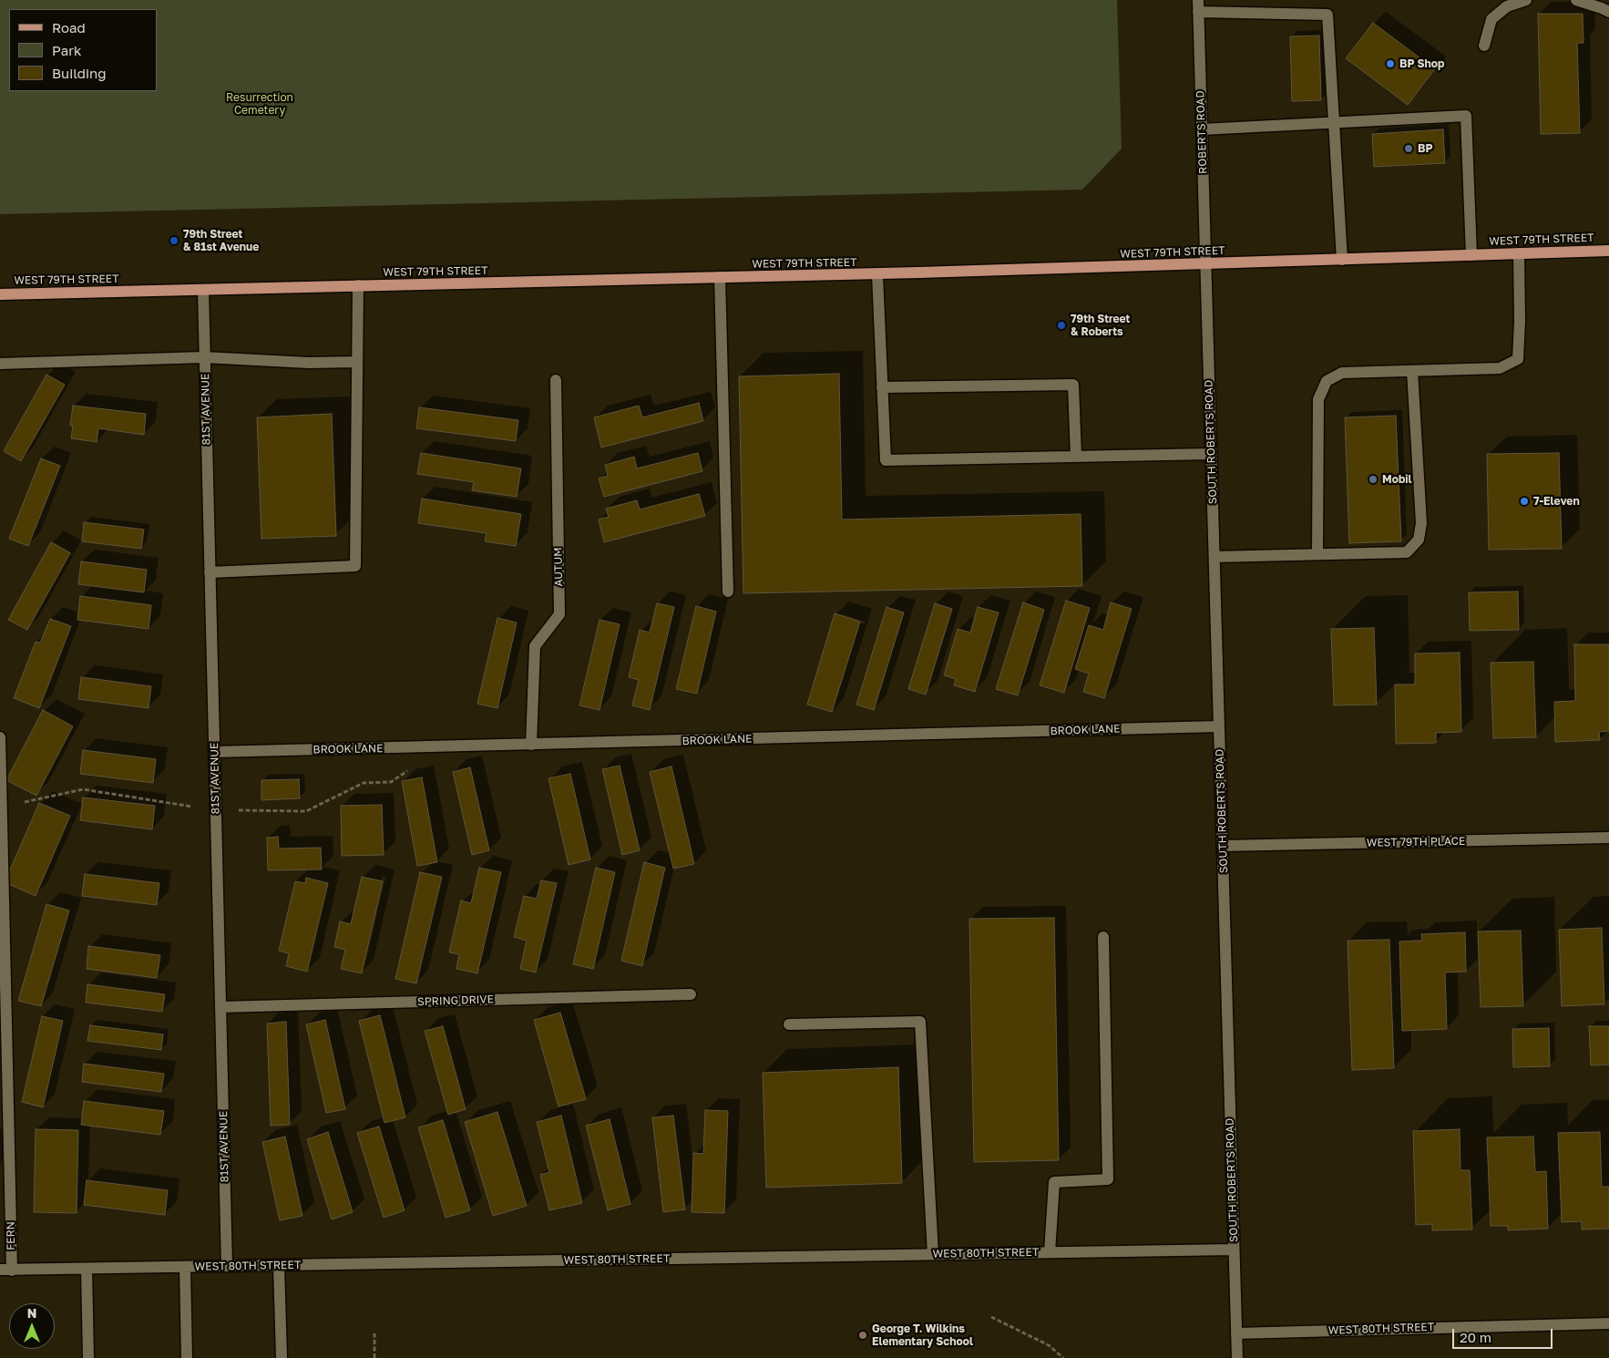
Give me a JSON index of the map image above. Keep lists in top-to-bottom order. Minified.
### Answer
{"streets":{"main road":["WEST 79TH STREET"],"street":["ROBERTS ROAD","81ST AVENUE","SOUTH ROBERTS ROAD","AUTUM","BROOK LANE","WEST 79TH PLACE","SPRING DRIVE","FERN","WEST 80TH STREET"]},"crossings":[["ROBERTS ROAD","WEST 79TH STREET"],["ROBERTS ROAD","SOUTH ROBERTS ROAD"],["WEST 79TH STREET","81ST AVENUE"],["WEST 79TH STREET","SOUTH ROBERTS ROAD"],["81ST AVENUE","BROOK LANE"],["81ST AVENUE","SPRING DRIVE"],["81ST AVENUE","WEST 80TH STREET"],["SOUTH ROBERTS ROAD","BROOK LANE"],["SOUTH ROBERTS ROAD","WEST 79TH PLACE"],["SOUTH ROBERTS ROAD","WEST 80TH STREET"],["AUTUM","BROOK LANE"],["FERN","WEST 80TH STREET"]],"parks":["Resurrection Cemetery"],"places":["BP Shop","BP","79th Street & 81st Avenue","79th Street & Roberts","Mobil","7-Eleven","George T. Wilkins Elementary School"],"legend":["Road","Park","Building"],"scale_bar":"20 m","north":"top"}
